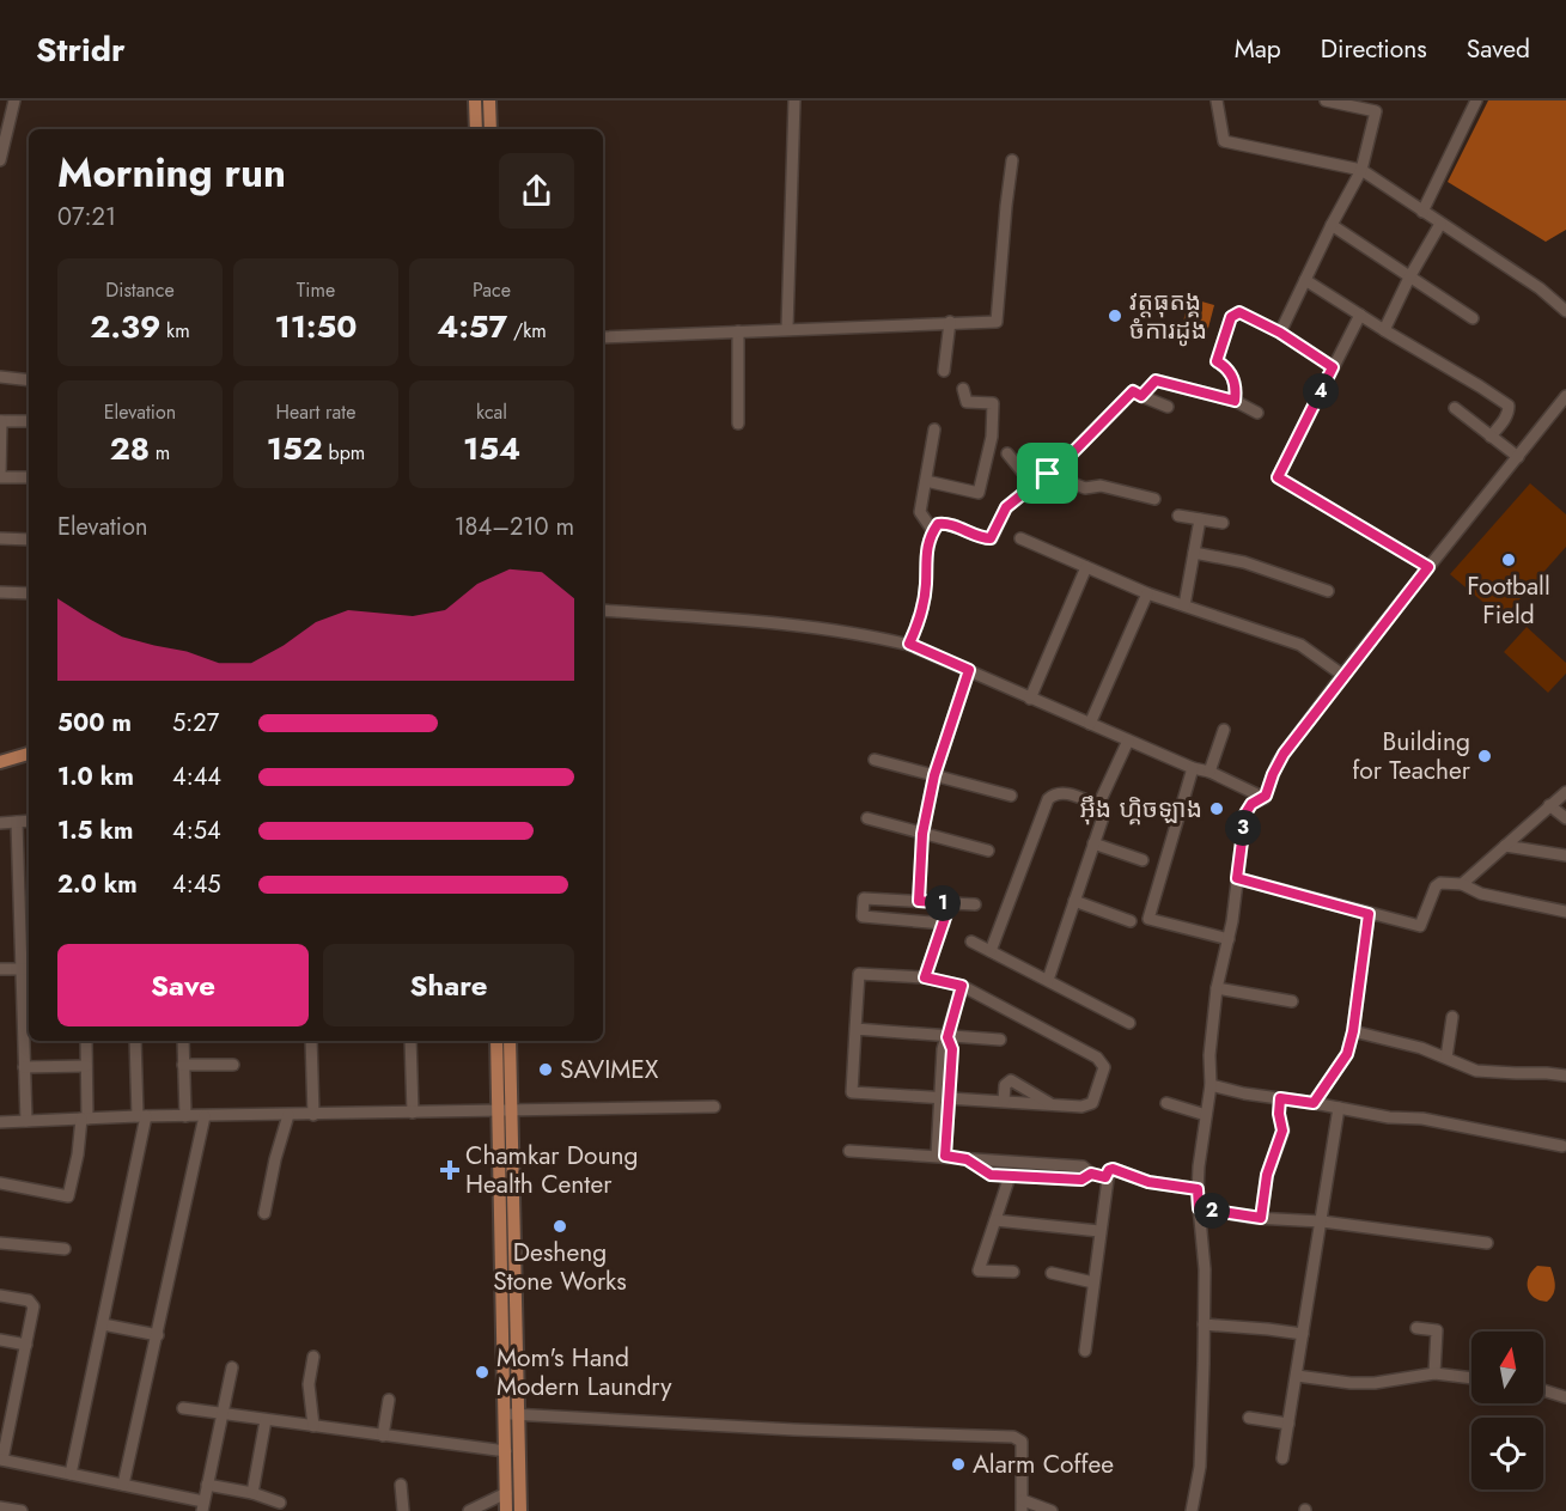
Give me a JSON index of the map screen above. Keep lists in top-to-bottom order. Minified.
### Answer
{"places":{"other":["វត្តធុតង្គ ចំការដូង","Football Field","Building for Teacher","អ៊ឹង ហ្គិចឡាង","SAVIMEX","Desheng Stone Works","Mom's Hand Modern Laundry","Alarm Coffee"],"health":["Chamkar Doung Health Center"]},"north":"top","page":{"header":"Stridr","nav":["Map","Directions","Saved"],"heading":["Morning run","07:21"],"stats":[["Distance","2.39 km"],["Time","11:50"],["Pace","4:57 /km"],["Elevation","28 m"],["Heart rate","152 bpm"],["kcal","154"]],"pins":["4","3","1","2"],"chart":["Elevation","184–210 m"],"list":[{"name":"500 m","note":"5:27"},{"name":"1.0 km","note":"4:44"},{"name":"1.5 km","note":"4:54"},{"name":"2.0 km","note":"4:45"}],"buttons":["Save","Share"]}}
